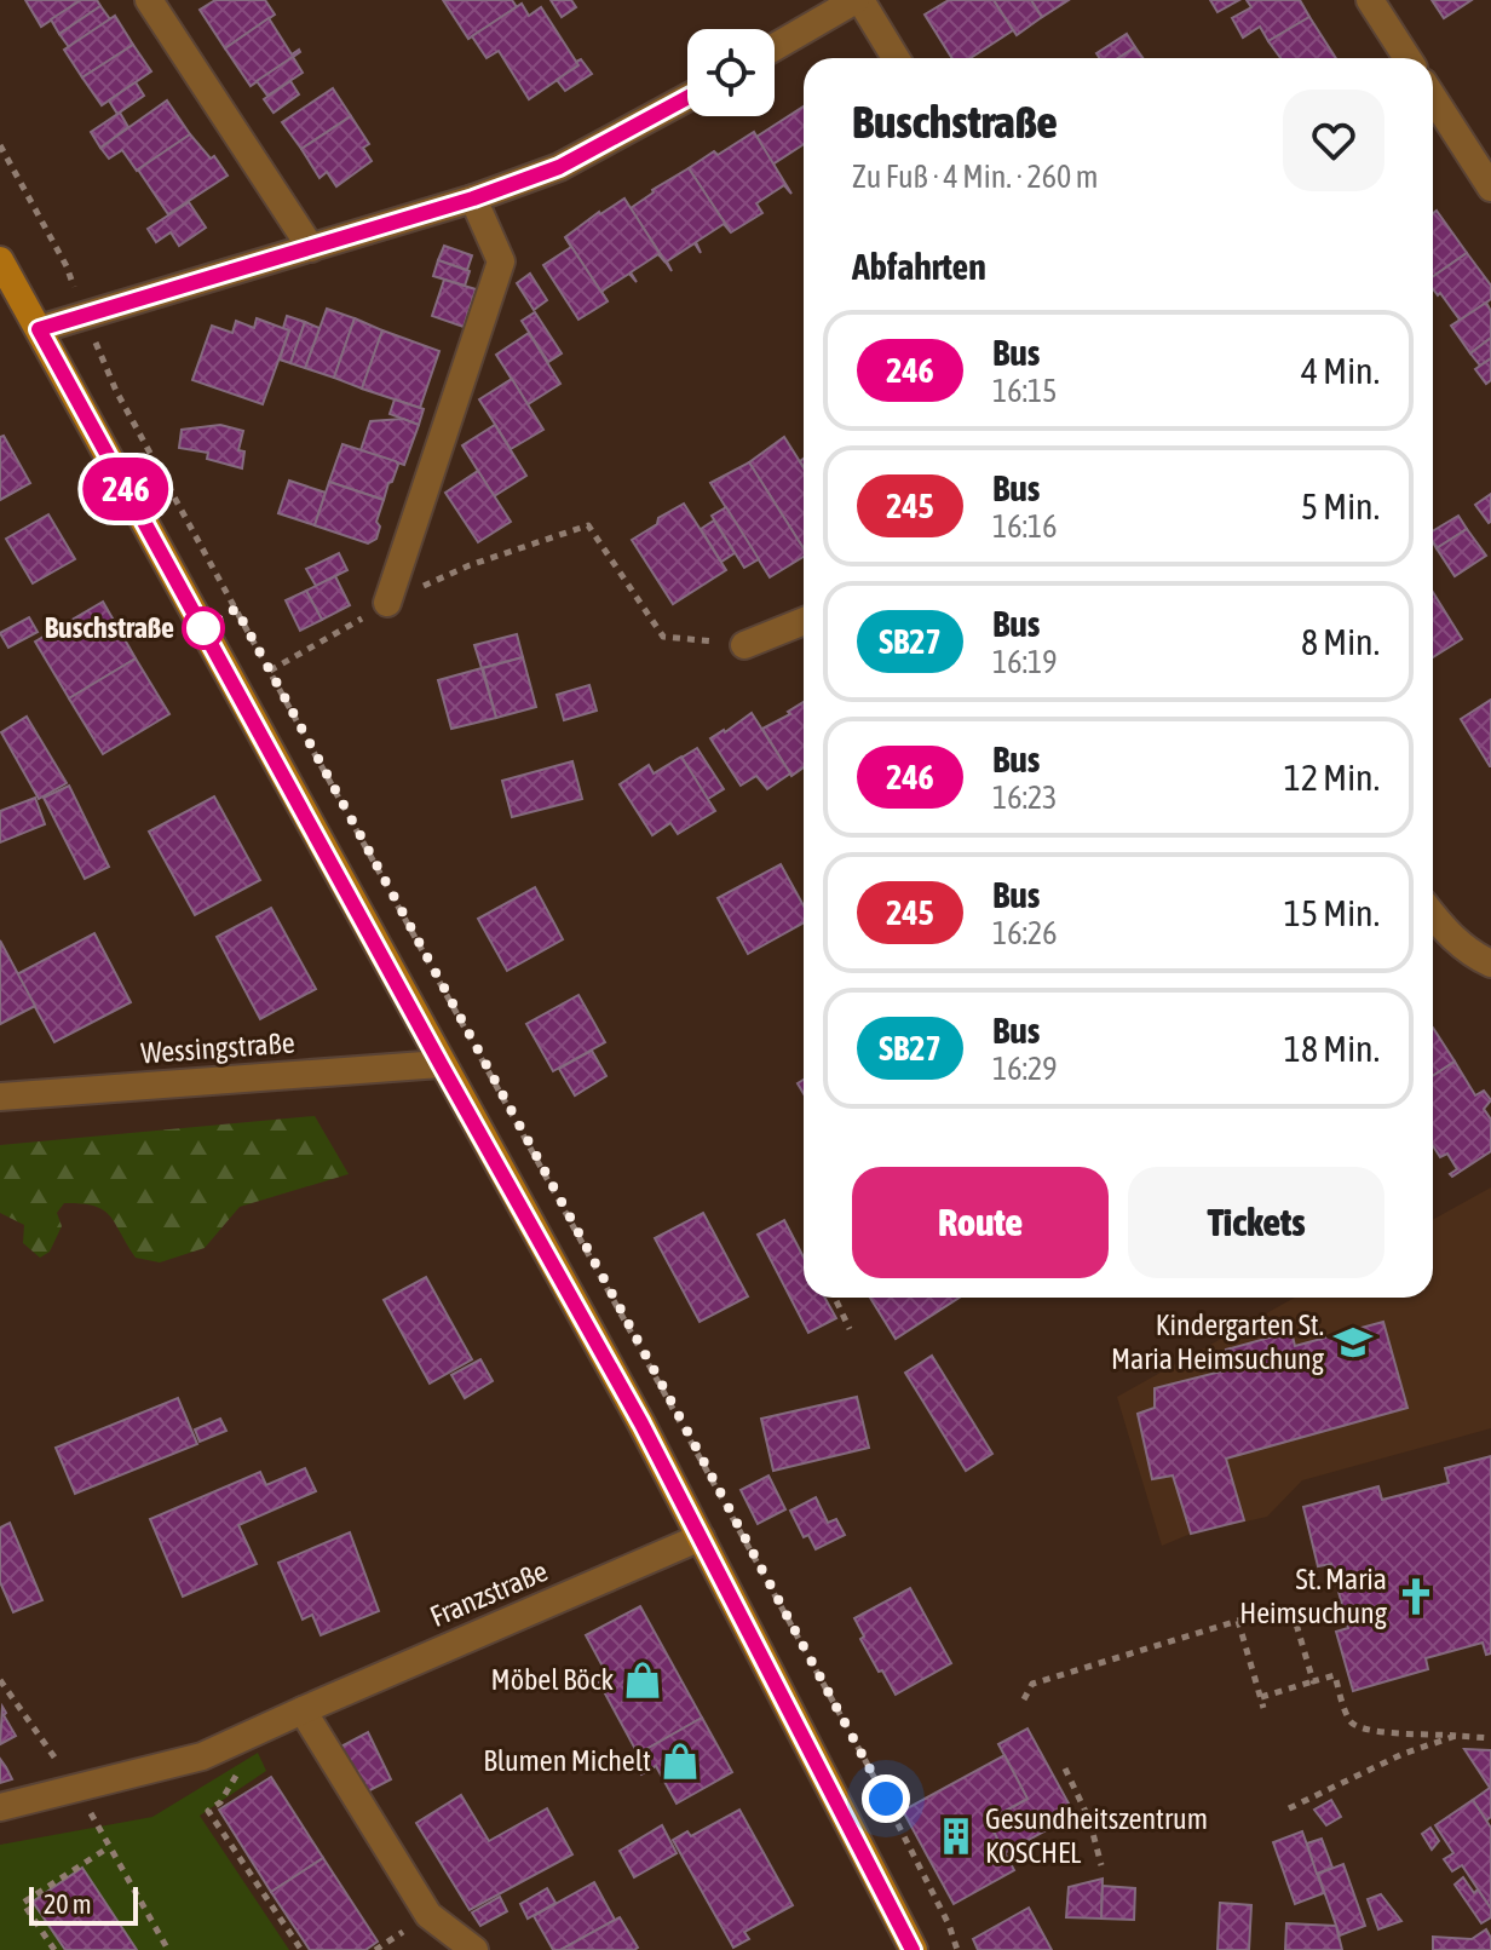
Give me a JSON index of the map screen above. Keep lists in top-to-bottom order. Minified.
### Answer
{"streets":{"street":["Wessingstraße","Franzstraße"]},"places":{"other":["Buschstraße"],"school or university":["Kindergarten St. Maria Heimsuchung"],"church":["St. Maria Heimsuchung"],"shop":["Möbel Böck","Blumen Michelt"],"building":["Gesundheitszentrum KOSCHEL"]},"lines":["bus line 246"],"scale_bar":"20 m","page":{"on_map":"246","heading":[["Buschstraße","Zu Fuß · 4 Min. · 260 m"],"Abfahrten"],"list":[{"mark":"246","name":"Bus","note":"16:15","value":"4 Min."},{"mark":"245","name":"Bus","note":"16:16","value":"5 Min."},{"mark":"SB27","name":"Bus","note":"16:19","value":"8 Min."},{"mark":"246","name":"Bus","note":"16:23","value":"12 Min."},{"mark":"245","name":"Bus","note":"16:26","value":"15 Min."},{"mark":"SB27","name":"Bus","note":"16:29","value":"18 Min."}],"buttons":["Route","Tickets"],"scale":"20 m"}}
